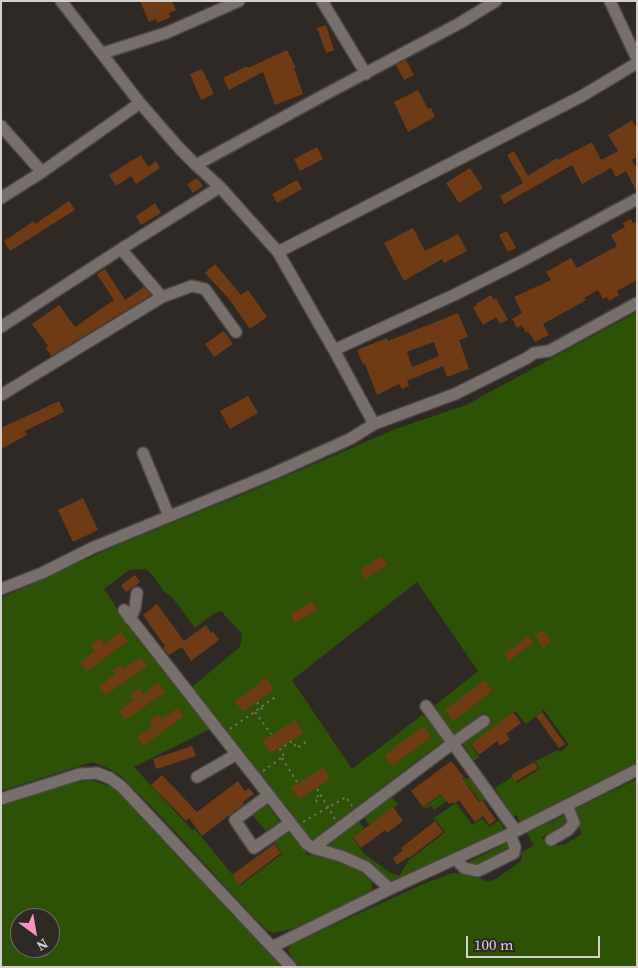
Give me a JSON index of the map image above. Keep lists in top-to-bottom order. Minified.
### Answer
{"scale_bar":"100 m","north":"bottom right"}
